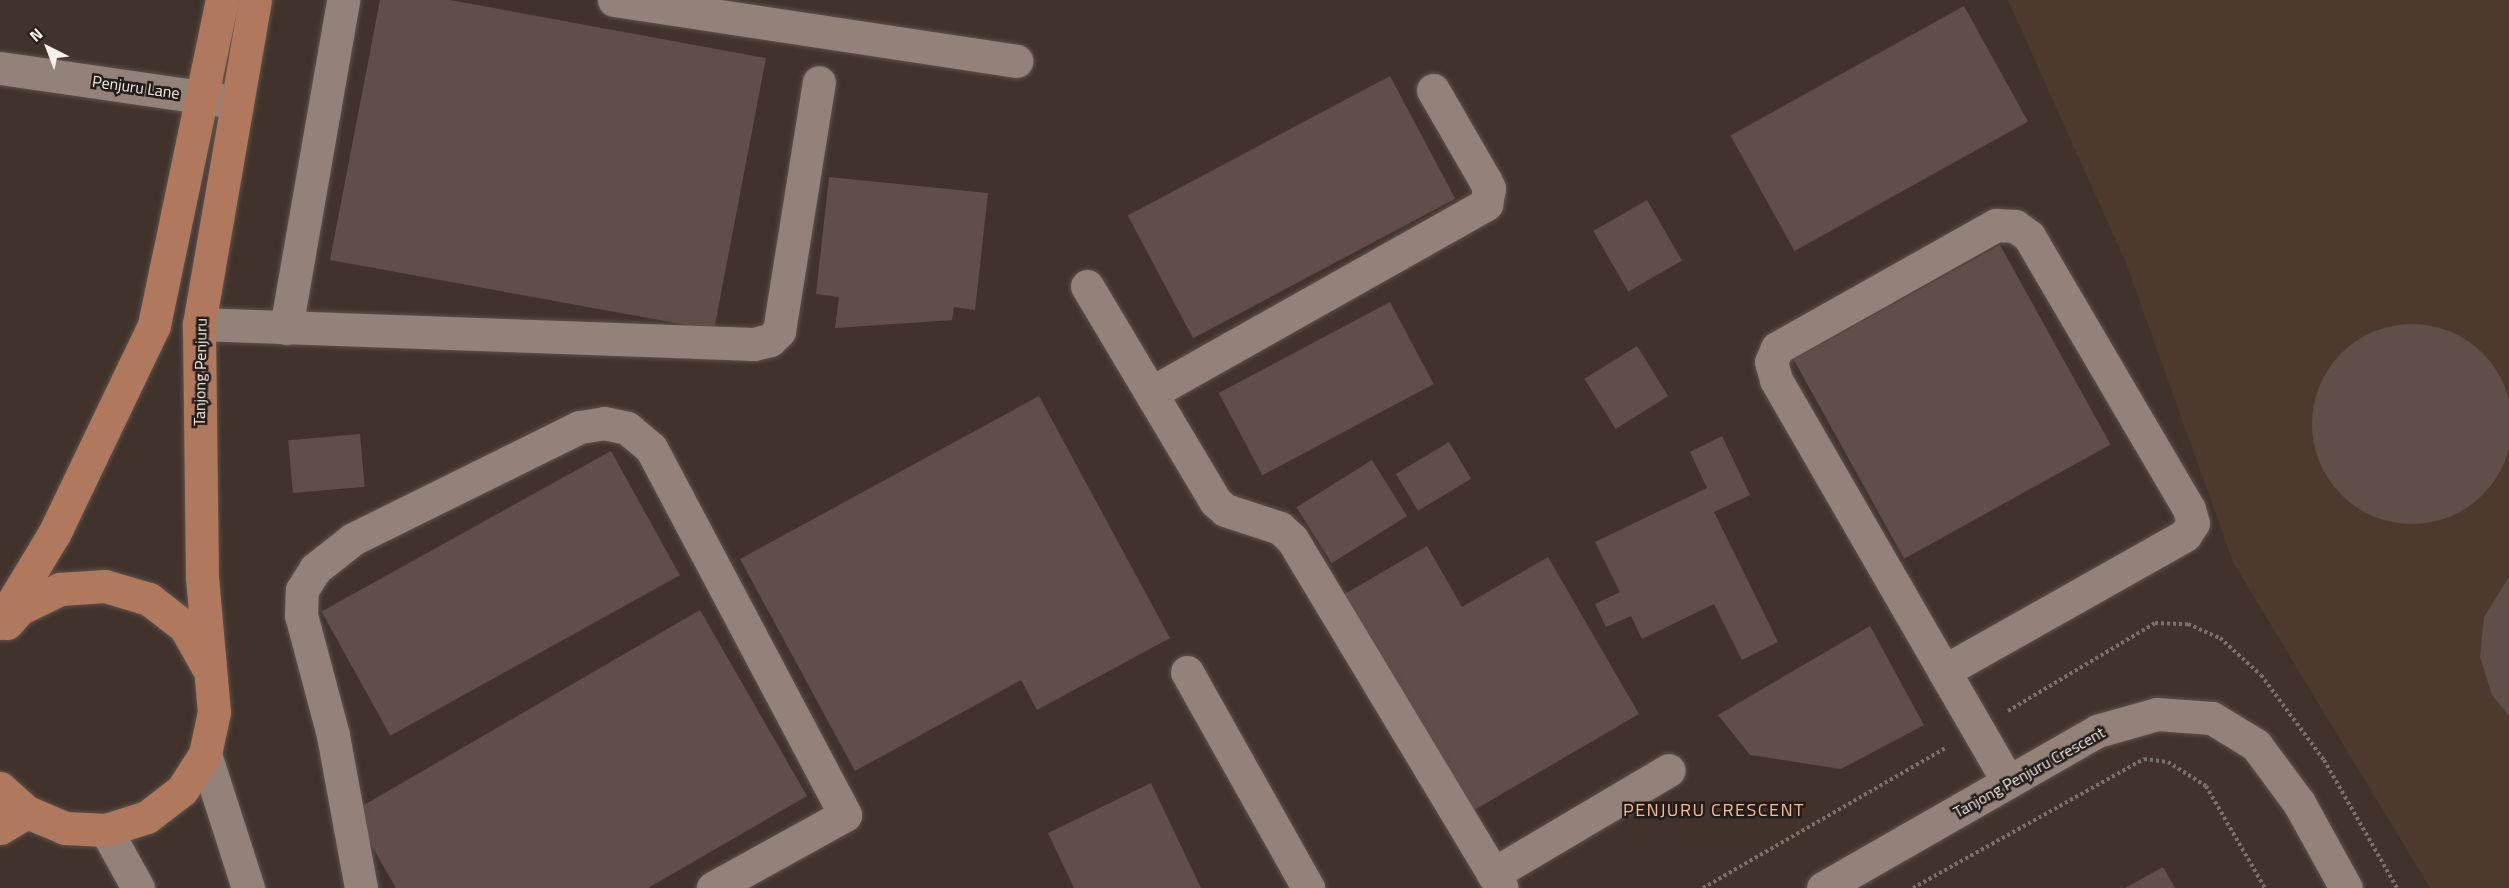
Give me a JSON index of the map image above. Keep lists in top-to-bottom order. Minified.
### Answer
{"streets":{"main road":["Tanjong Penjuru"],"street":["Penjuru Lane","Tanjong Penjuru Crescent"]},"crossings":[["Penjuru Lane","Tanjong Penjuru"]],"districts":["PENJURU CRESCENT"],"north":"top left"}
